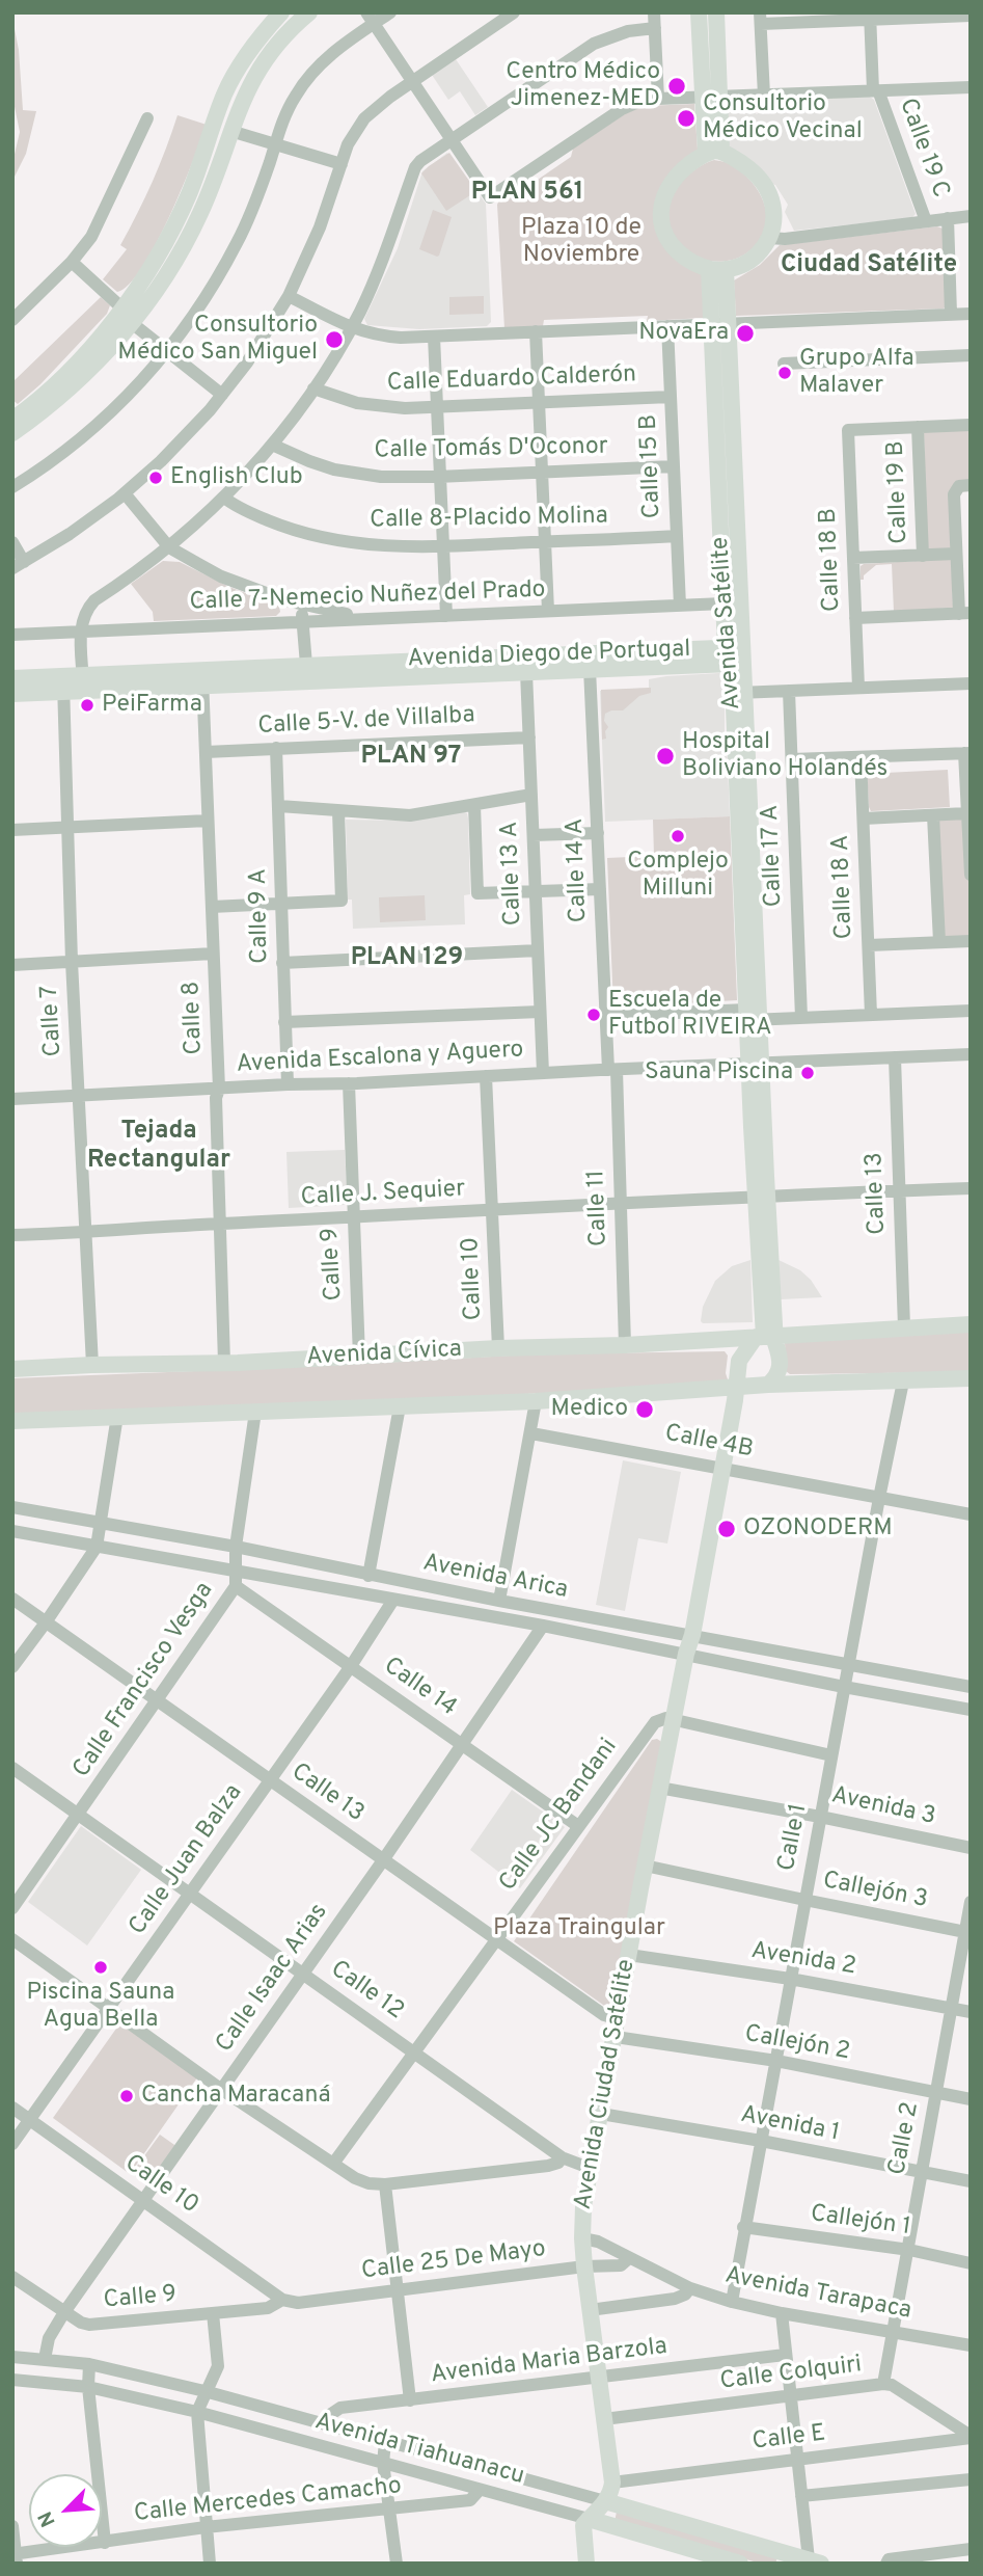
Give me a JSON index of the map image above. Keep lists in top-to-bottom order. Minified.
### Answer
{"streets":{"main road":["Avenida Satélite","Avenida Diego de Portugal","Avenida Cívica","Avenida Ciudad Satélite","Avenida Tiahuanacu"],"street":["Calle 19 C","Calle Eduardo Calderón","Calle Tomás D'Oconor","Calle 15 B","Calle 19 B","Calle 8-Placido Molina","Calle 18 B","Calle 7-Nemecio Nuñez del Prado","Calle 5-V. de Villalba","Calle 17 A","Calle 14 A","Calle 13 A","Calle 18 A","Calle 9 A","Calle 8","Calle 7","Avenida Escalona y Aguero","Calle 13","Calle J. Sequier","Calle 11","Calle 9","Calle 10","Calle 4B","Avenida Arica","Calle Francisco Vesga","Calle 14","Avenida 3","Calle JC Bandani","Calle 1","Calle Juan Balza","Callejón 3","Avenida 2","Calle Isaac Arias","Calle 12","Callejón 2","Avenida 1","Calle 2","Callejón 1","Calle 25 De Mayo","Avenida Tarapaca","Avenida Maria Barzola","Calle Colquiri","Calle E","Calle Mercedes Camacho"]},"crossings":[["Calle Eduardo Calderón","Calle 15 B"],["Calle Tomás D'Oconor","Calle 15 B"],["Calle 15 B","Calle 8-Placido Molina"],["Calle 15 B","Calle 7-Nemecio Nuñez del Prado"],["Calle 19 B","Calle 18 B"],["Calle 7-Nemecio Nuñez del Prado","Avenida Satélite"],["Avenida Satélite","Avenida Diego de Portugal"],["Avenida Satélite","Avenida Escalona y Aguero"],["Avenida Diego de Portugal","Calle 14 A"],["Avenida Diego de Portugal","Calle 13 A"],["Avenida Diego de Portugal","Calle 8"],["Avenida Diego de Portugal","Calle 7"],["Calle 5-V. de Villalba","Calle 13 A"],["Calle 5-V. de Villalba","Calle 9 A"],["Calle 5-V. de Villalba","Calle 8"],["Calle 14 A","Avenida Escalona y Aguero"],["Calle 14 A","Calle 11"],["Calle 13 A","Avenida Escalona y Aguero"],["Calle 9 A","Avenida Escalona y Aguero"],["Calle 8","Avenida Escalona y Aguero"],["Calle 8","Calle J. Sequier"],["Calle 8","Avenida Cívica"],["Calle 7","Avenida Escalona y Aguero"],["Calle 7","Calle J. Sequier"],["Calle 7","Avenida Cívica"],["Avenida Escalona y Aguero","Calle 13"],["Avenida Escalona y Aguero","Calle 11"],["Avenida Escalona y Aguero","Calle 9"],["Avenida Escalona y Aguero","Calle 10"],["Calle 13","Avenida Cívica"],["Calle 13","Calle Francisco Vesga"],["Calle 13","Calle JC Bandani"],["Calle 13","Calle Juan Balza"],["Calle 13","Calle Isaac Arias"],["Calle 13","Avenida Ciudad Satélite"],["Calle J. Sequier","Calle 11"],["Calle J. Sequier","Calle 9"],["Calle J. Sequier","Calle 10"],["Calle 11","Avenida Cívica"],["Calle 9","Calle 10"],["Calle 9","Avenida Cívica"],["Calle 9","Calle Isaac Arias"],["Calle 9","Calle 25 De Mayo"],["Calle 10","Avenida Cívica"],["Calle 10","Calle Juan Balza"],["Calle 10","Calle Isaac Arias"],["Calle 10","Calle 25 De Mayo"],["Avenida Cívica","Avenida Ciudad Satélite"],["Calle 4B","Calle 1"],["Calle 4B","Avenida Ciudad Satélite"],["Avenida Arica","Calle Francisco Vesga"],["Avenida Arica","Calle 1"],["Avenida Arica","Calle Juan Balza"],["Avenida Arica","Calle Isaac Arias"],["Avenida Arica","Avenida Ciudad Satélite"],["Calle Francisco Vesga","Calle 14"],["Calle Francisco Vesga","Calle 12"],["Calle 14","Calle JC Bandani"],["Calle 14","Calle Juan Balza"],["Calle 14","Calle Isaac Arias"],["Avenida 3","Calle 1"],["Avenida 3","Avenida Ciudad Satélite"],["Calle JC Bandani","Calle 12"],["Calle JC Bandani","Avenida Ciudad Satélite"],["Calle 1","Callejón 3"],["Calle 1","Avenida 2"],["Calle 1","Callejón 2"],["Calle 1","Avenida 1"],["Calle 1","Callejón 1"],["Calle 1","Avenida Tarapaca"],["Calle Juan Balza","Calle 12"],["Callejón 3","Avenida Ciudad Satélite"],["Callejón 3","Calle 2"],["Avenida 2","Avenida Ciudad Satélite"],["Avenida 2","Calle 2"],["Calle Isaac Arias","Calle 12"],["Calle Isaac Arias","Avenida Tiahuanacu"],["Calle 12","Avenida Ciudad Satélite"],["Callejón 2","Avenida Ciudad Satélite"],["Callejón 2","Calle 2"],["Avenida Ciudad Satélite","Avenida 1"],["Avenida Ciudad Satélite","Calle 25 De Mayo"],["Avenida Ciudad Satélite","Avenida Tarapaca"],["Avenida Ciudad Satélite","Avenida Maria Barzola"],["Avenida Ciudad Satélite","Calle Colquiri"],["Avenida Ciudad Satélite","Calle E"],["Avenida Ciudad Satélite","Avenida Tiahuanacu"],["Avenida 1","Calle 2"],["Calle 2","Callejón 1"],["Calle 2","Avenida Tarapaca"],["Calle 2","Calle Colquiri"],["Calle 25 De Mayo","Avenida Tarapaca"],["Avenida Maria Barzola","Avenida Tiahuanacu"],["Calle Colquiri","Calle E"],["Avenida Tiahuanacu","Calle Mercedes Camacho"]],"districts":["PLAN 561","Ciudad Satélite","PLAN 97","PLAN 129","Tejada Rectangular"],"parks":["Plaza 10 de Noviembre","Plaza Traingular"],"places":["Centro Médico Jimenez-MED","Consultorio Médico Vecinal","NovaEra","Consultorio Médico San Miguel","Grupo Alfa Malaver","English Club","PeiFarma","Hospital Boliviano Holandés","Complejo Milluni","Escuela de Futbol RIVEIRA","Sauna Piscina","Medico","OZONODERM","Piscina Sauna Agua Bella","Cancha Maracaná"],"north":"bottom left"}
